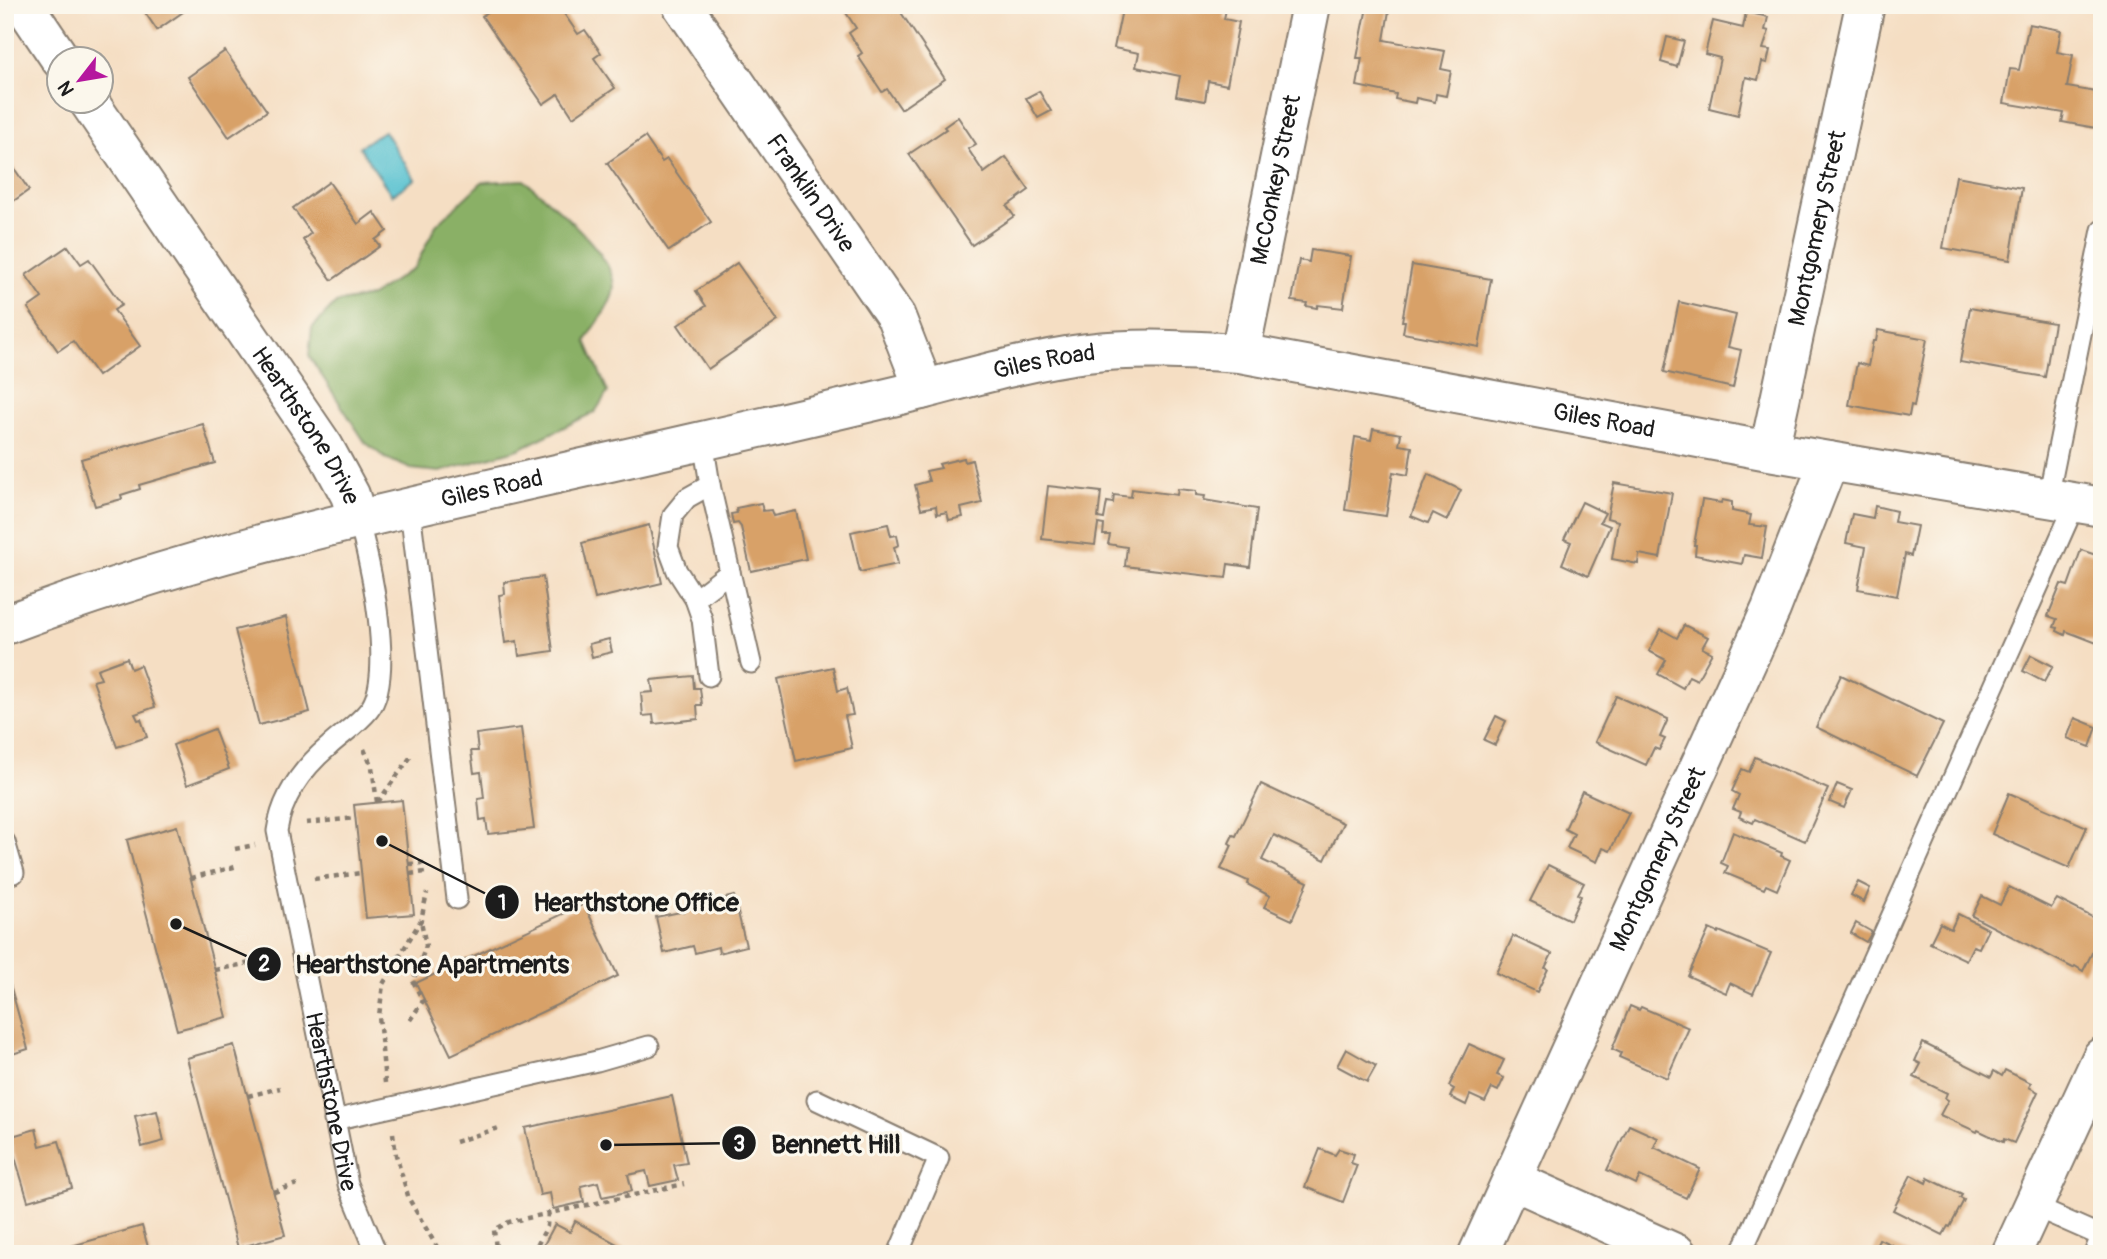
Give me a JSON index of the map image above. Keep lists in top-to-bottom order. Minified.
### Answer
{"streets":{"street":["McConkey Street","Franklin Drive","Montgomery Street","Giles Road","Hearthstone Drive"]},"crossings":[["McConkey Street","Giles Road"],["Franklin Drive","Giles Road"],["Montgomery Street","Giles Road"],["Giles Road","Hearthstone Drive"]],"places":["Hearthstone Office","Hearthstone Apartments","Bennett Hill"],"north":"bottom left"}
